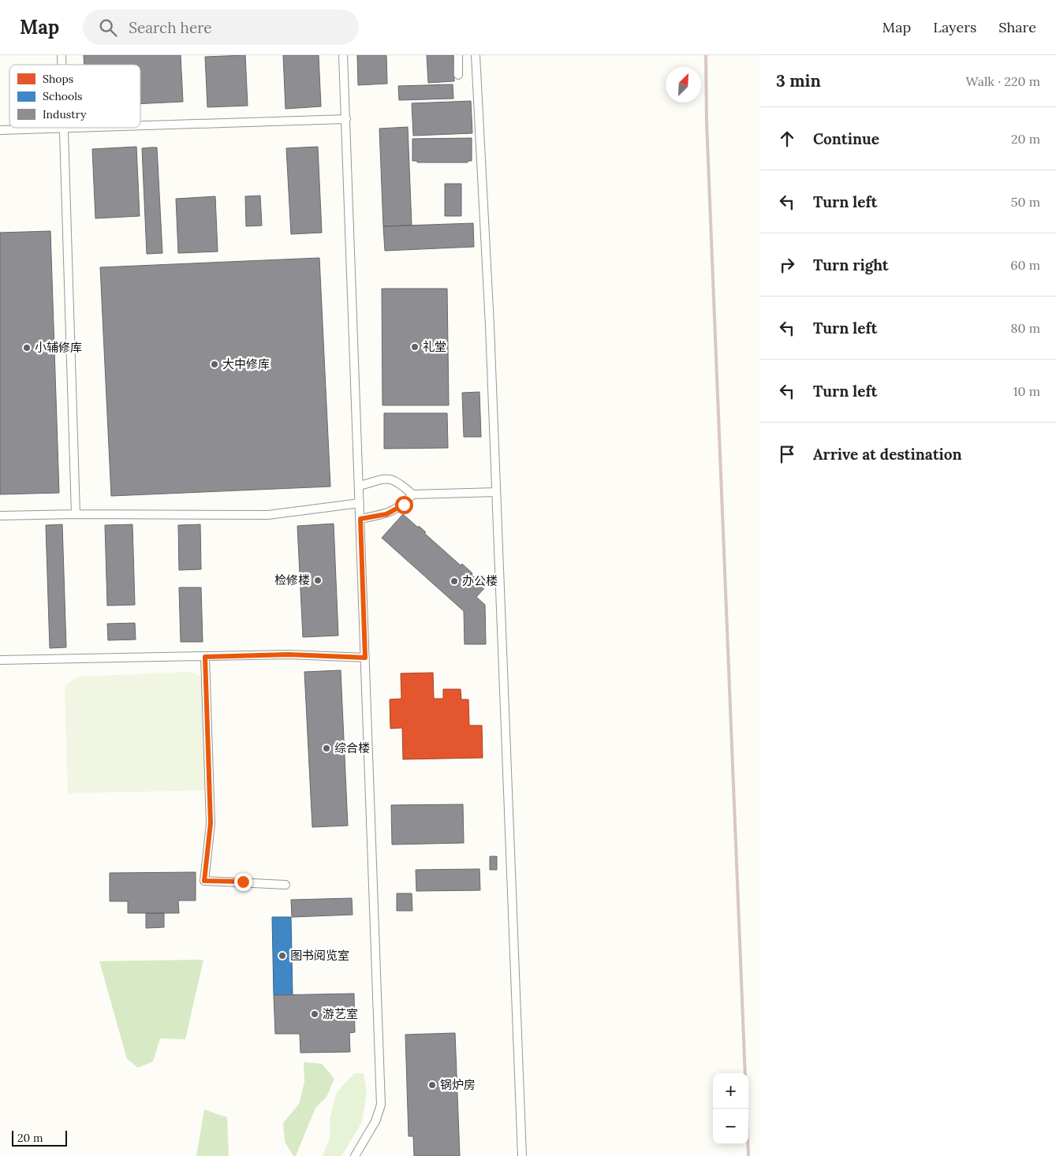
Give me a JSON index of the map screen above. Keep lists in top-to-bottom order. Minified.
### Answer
{"places":["礼堂","小辅修库","大中修库","检修楼","办公楼","综合楼","图书阅览室","游艺室","锅炉房"],"legend":["Shops","Schools","Industry"],"scale_bar":"20 m","north":"top right","page":{"header":"Map","search":"Search here","nav":["Map","Layers","Share"],"heading":["3 min","Walk · 220 m"],"list":[["Continue","20 m"],["Turn left","50 m"],["Turn right","60 m"],["Turn left","80 m"],["Turn left","10 m"],"Arrive at destination"],"map_buttons":["+","−"],"scale":"20 m"}}
